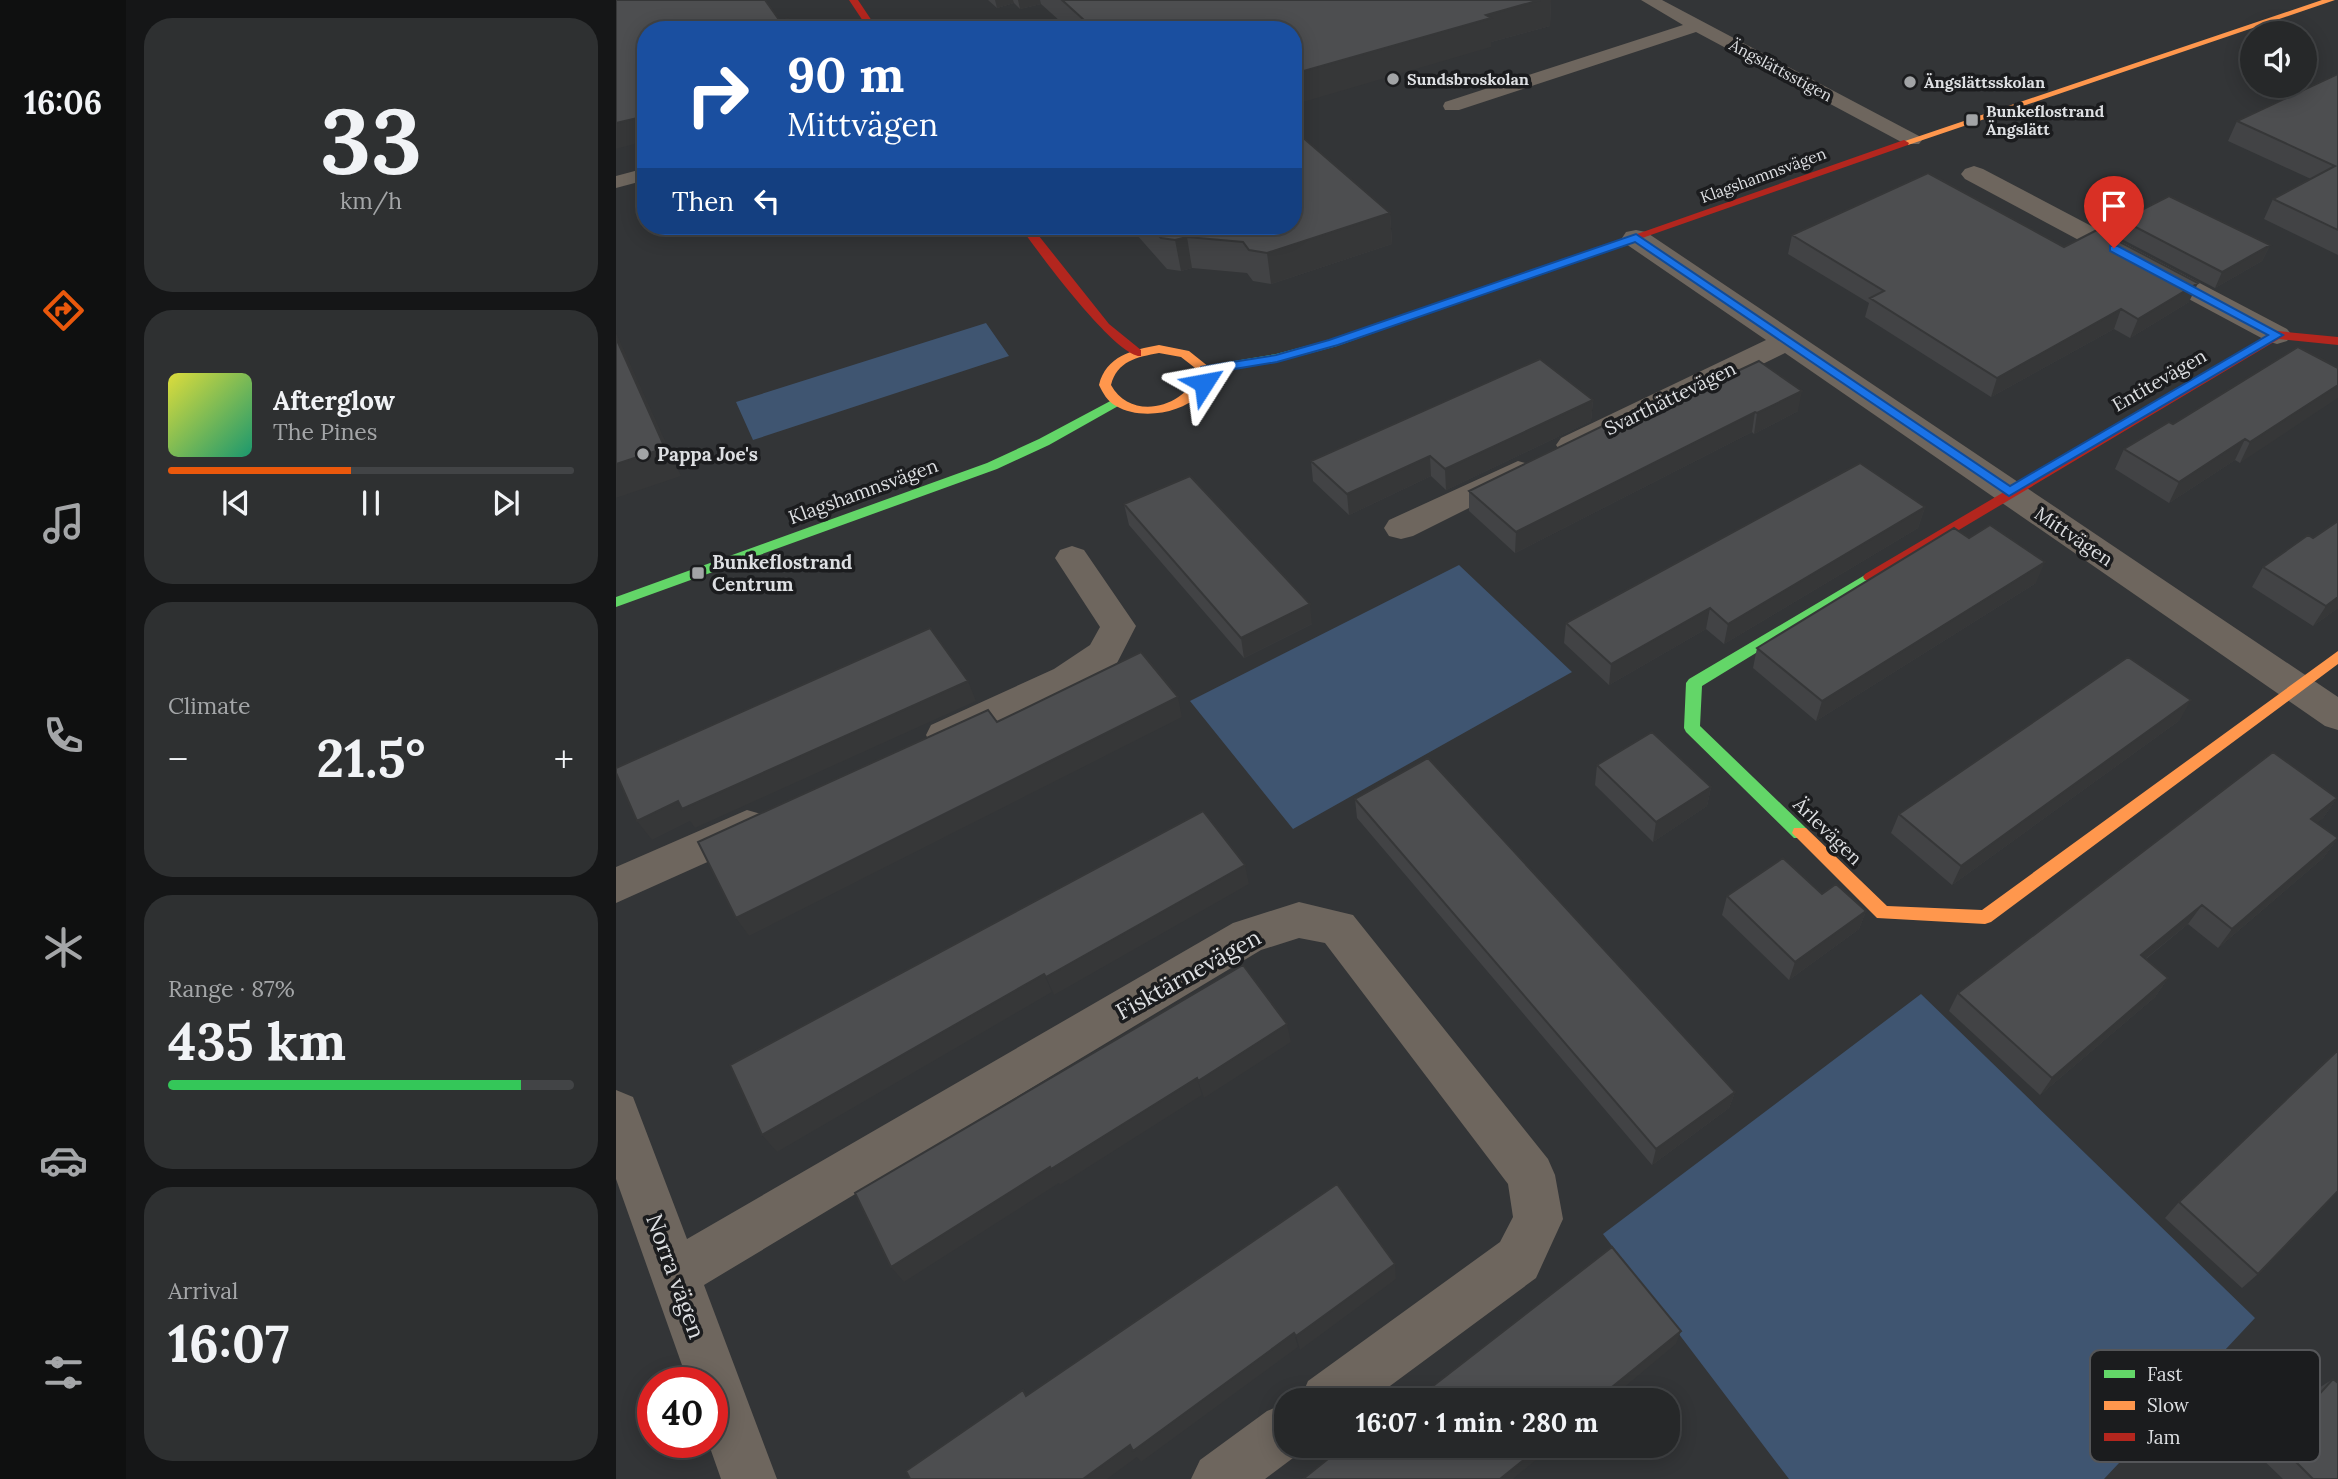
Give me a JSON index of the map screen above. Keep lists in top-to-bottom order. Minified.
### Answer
{"streets":{"street":["Klagshamnsvägen","Entitevägen","Svarthättevägen","Mittvägen","Ärlevägen","Fisktärnevägen","Norra vägen"],"lane":["Ängslättsstigen"]},"crossings":[["Ängslättsstigen","Klagshamnsvägen"],["Klagshamnsvägen","Mittvägen"],["Entitevägen","Mittvägen"],["Entitevägen","Ärlevägen"],["Svarthättevägen","Mittvägen"],["Mittvägen","Ärlevägen"],["Fisktärnevägen","Norra vägen"]],"places":{"other":["Sundsbroskolan","Ängslättsskolan","Pappa Joe's"],"transit":["Bunkeflostrand Ängslätt","Bunkeflostrand Centrum"]},"legend":["Fast","Slow","Jam"],"page":{"tabs":"16:06","tile":[["33","km/h"],"Climate",["Range · 87%","435 km"],["Arrival","16:07"]],"turn":["90 m","Mittvägen"],"then":"Then","song":["Afterglow","The Pines"],"heat":["−","21.5°","+"],"limit":"40","trip":"16:07 · 1 min · 280 m"}}
